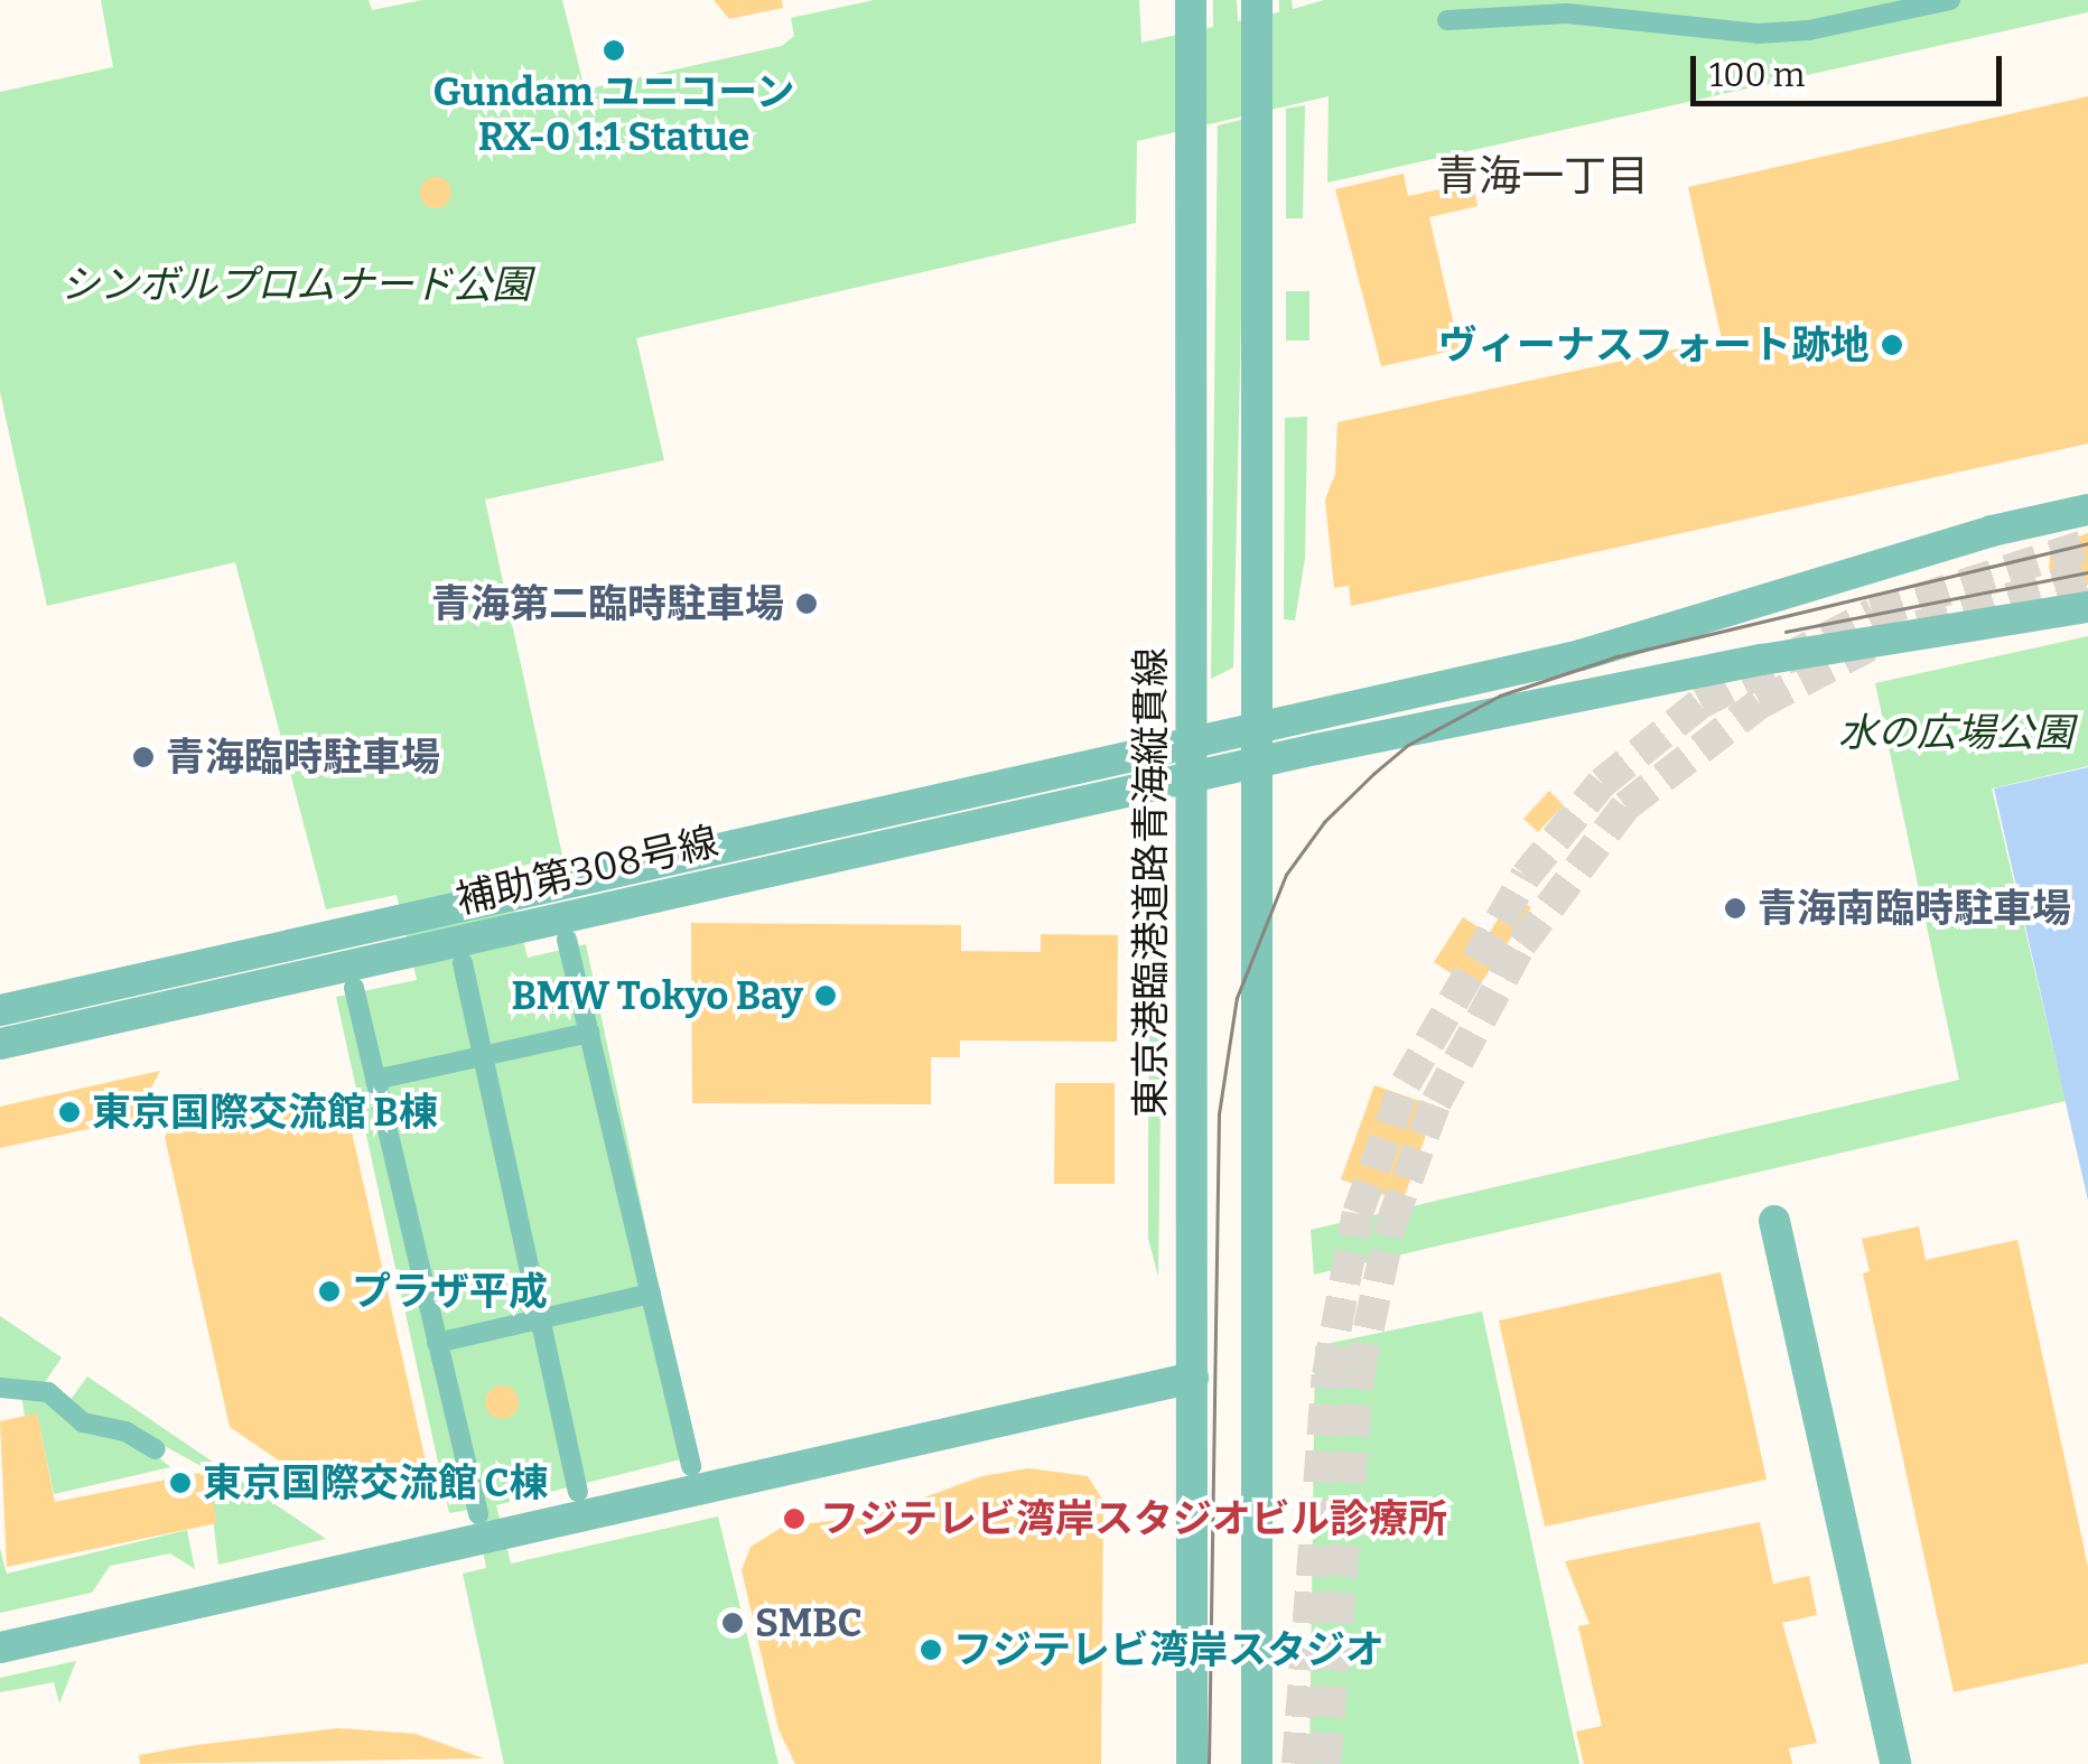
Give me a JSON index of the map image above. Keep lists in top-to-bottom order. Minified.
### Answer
{"streets":{"street":["補助第308号線","東京港臨港道路青海縦貫線"]},"crossings":[["補助第308号線","東京港臨港道路青海縦貫線"]],"districts":["青海一丁目"],"parks":["シンボルプロムナード公園","水の広場公園"],"places":["Gundam ユニコーン RX-0 1:1 Statue","ヴィーナスフォート跡地","青海第二臨時駐車場","青海臨時駐車場","青海南臨時駐車場","BMW Tokyo Bay","東京国際交流館 B棟","プラザ平成","東京国際交流館 C棟","フジテレビ湾岸スタジオビル診療所","SMBC","フジテレビ湾岸スタジオ"],"scale_bar":"100 m"}
